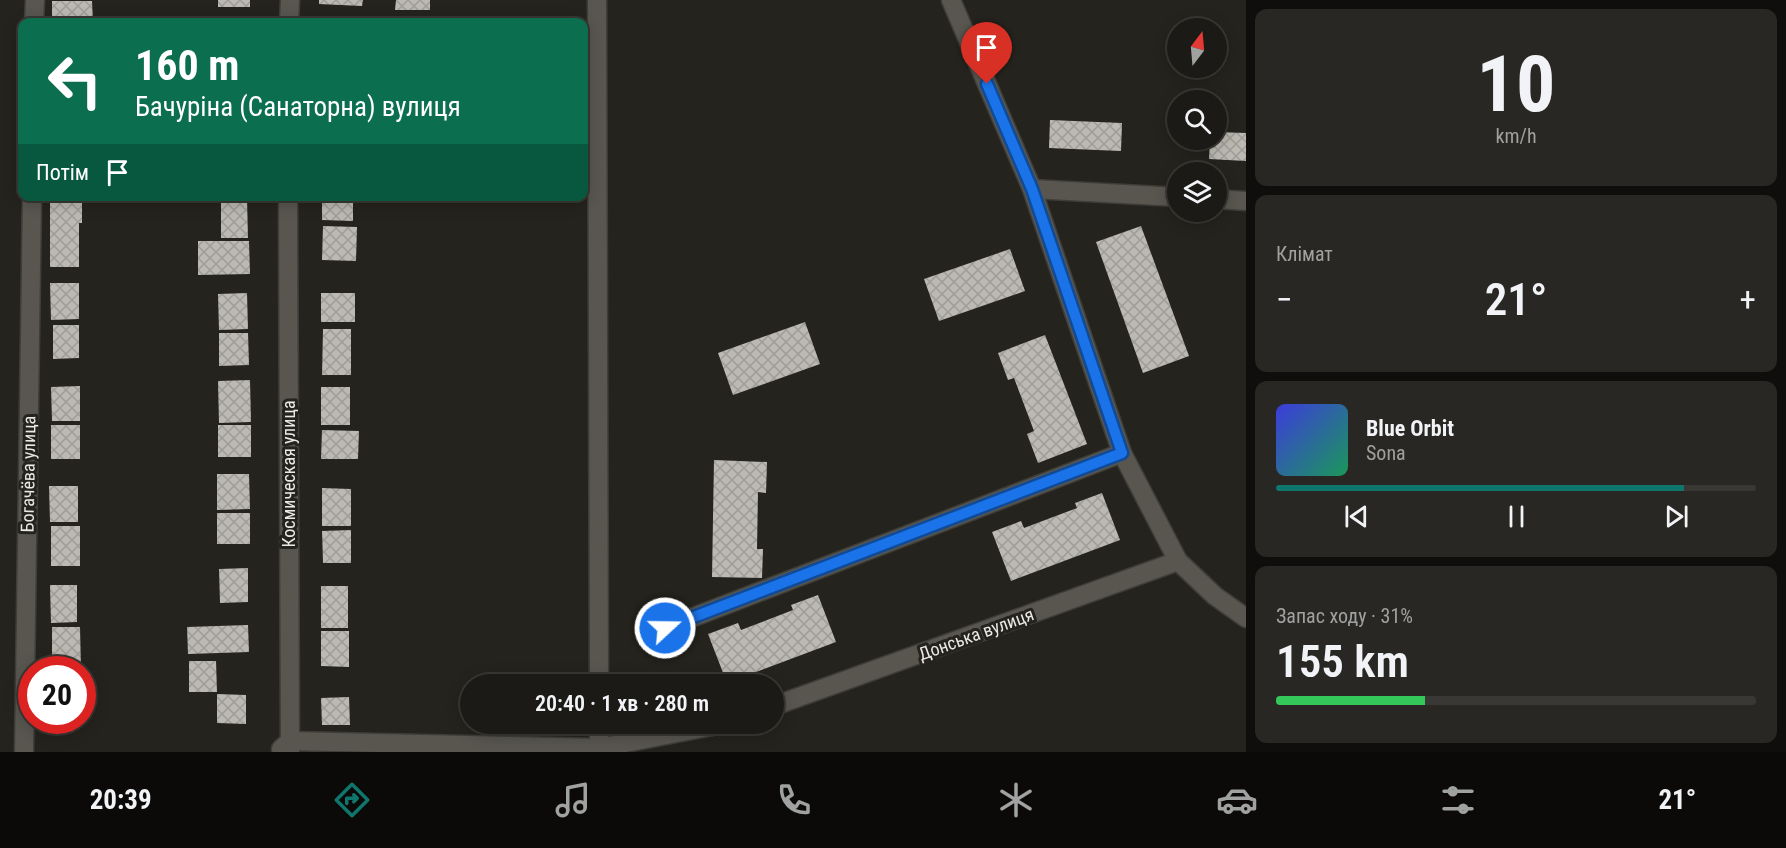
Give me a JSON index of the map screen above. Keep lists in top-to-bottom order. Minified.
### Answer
{"streets":{"street":["Богачёва улица","Космическая улица","Донська вулиця"]},"north":"top","page":{"tile":[["10","km/h"],"Клімат",["Запас ходу · 31%","155 km"]],"turn":["160 m","Бачуріна (Санаторна) вулиця"],"then":"Потім","heat":["−","21°","+"],"song":["Blue Orbit","Sona"],"limit":"20","trip":"20:40 · 1 хв · 280 m","tabs":["20:39","21°"]}}
